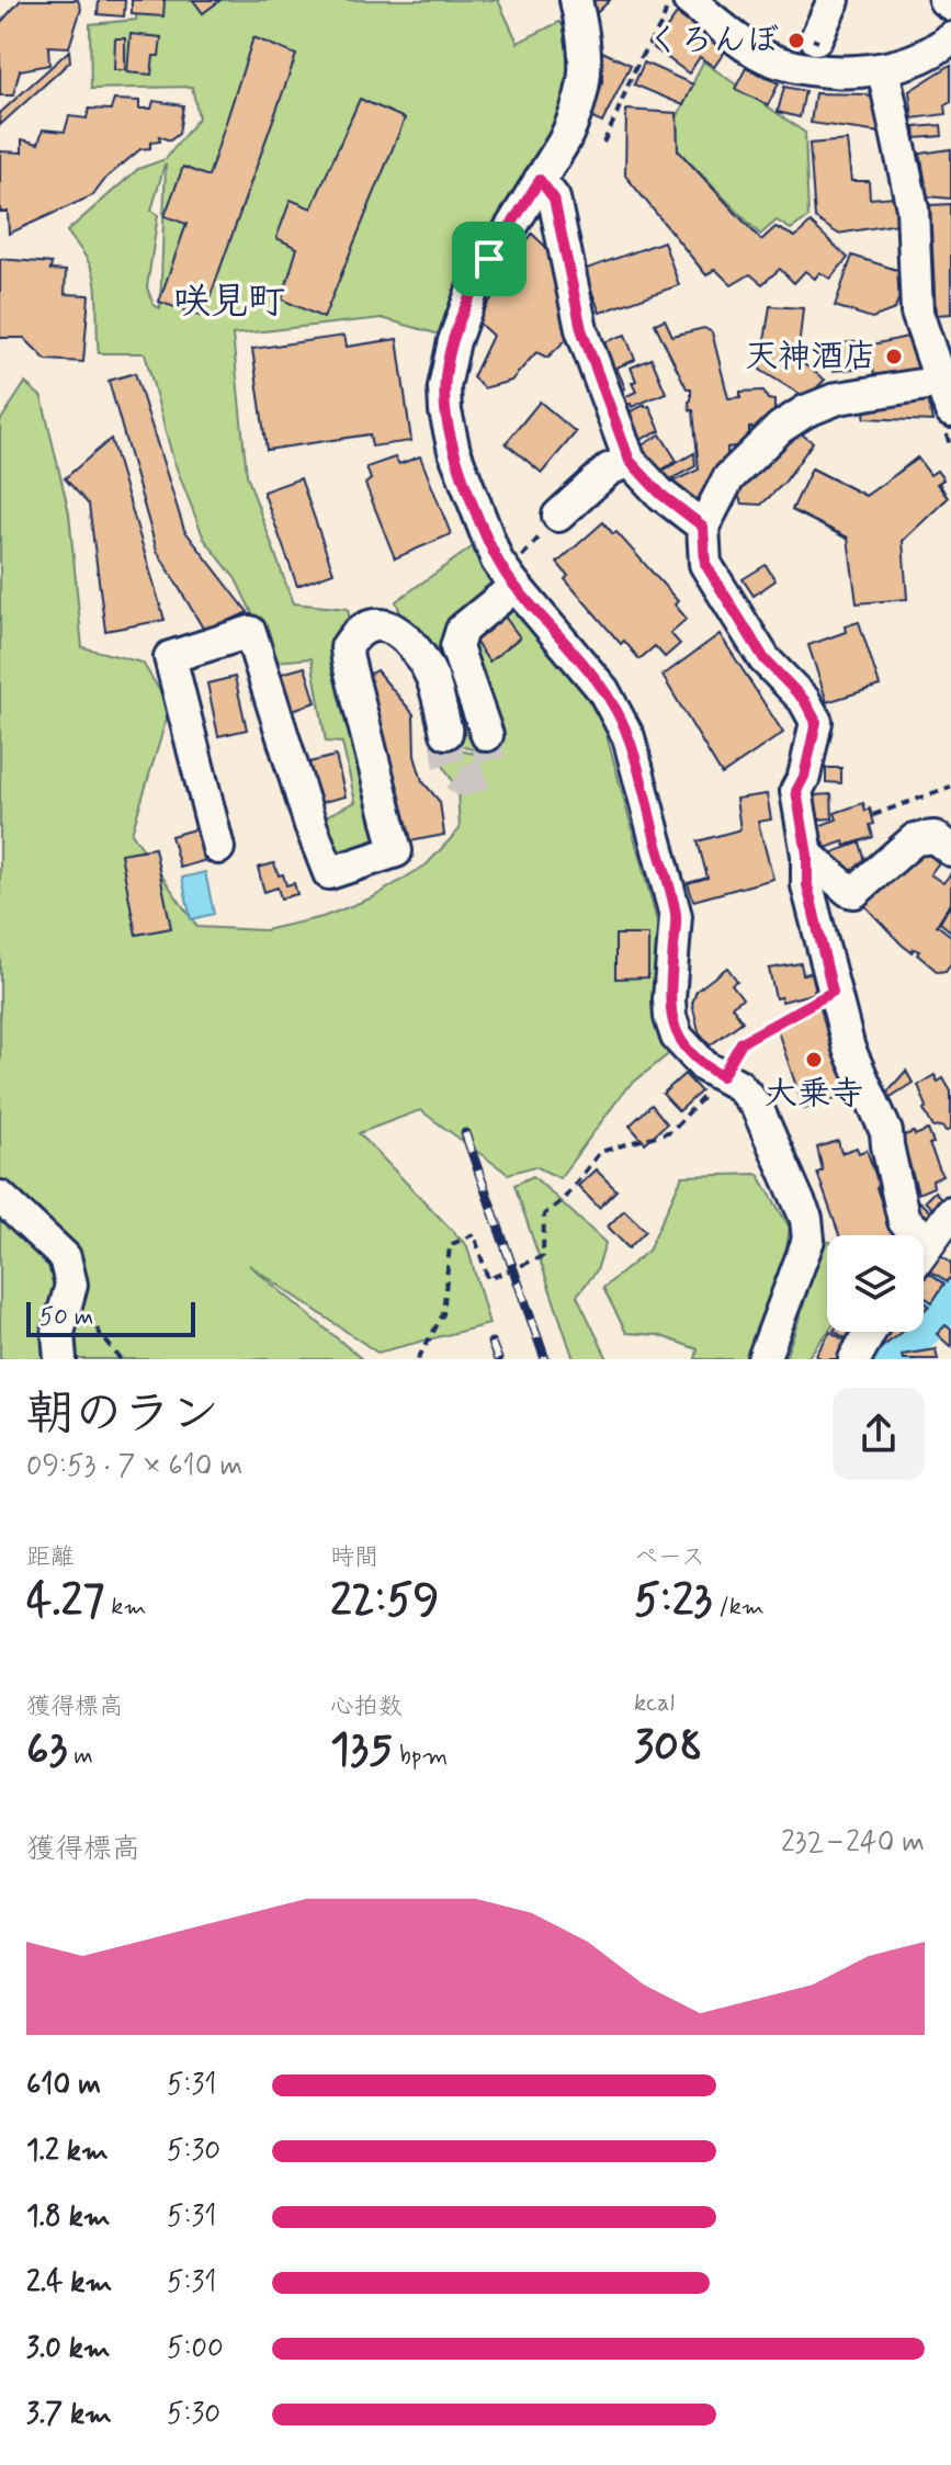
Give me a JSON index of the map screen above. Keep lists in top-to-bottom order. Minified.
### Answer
{"districts":["咲見町"],"places":["くろんぼ","天神酒店","大乗寺"],"scale_bar":"50 m","page":{"scale":"50 m","heading":["朝のラン","09:53 · 7 × 610 m"],"stats":[["距離","4.27 km"],["時間","22:59"],["ペース","5:23 /km"],["獲得標高","63 m"],["心拍数","135 bpm"],["kcal","308"]],"chart":["獲得標高","232–240 m"],"list":[{"name":"610 m","note":"5:31"},{"name":"1.2 km","note":"5:30"},{"name":"1.8 km","note":"5:31"},{"name":"2.4 km","note":"5:31"},{"name":"3.0 km","note":"5:00"},{"name":"3.7 km","note":"5:30"}]}}
